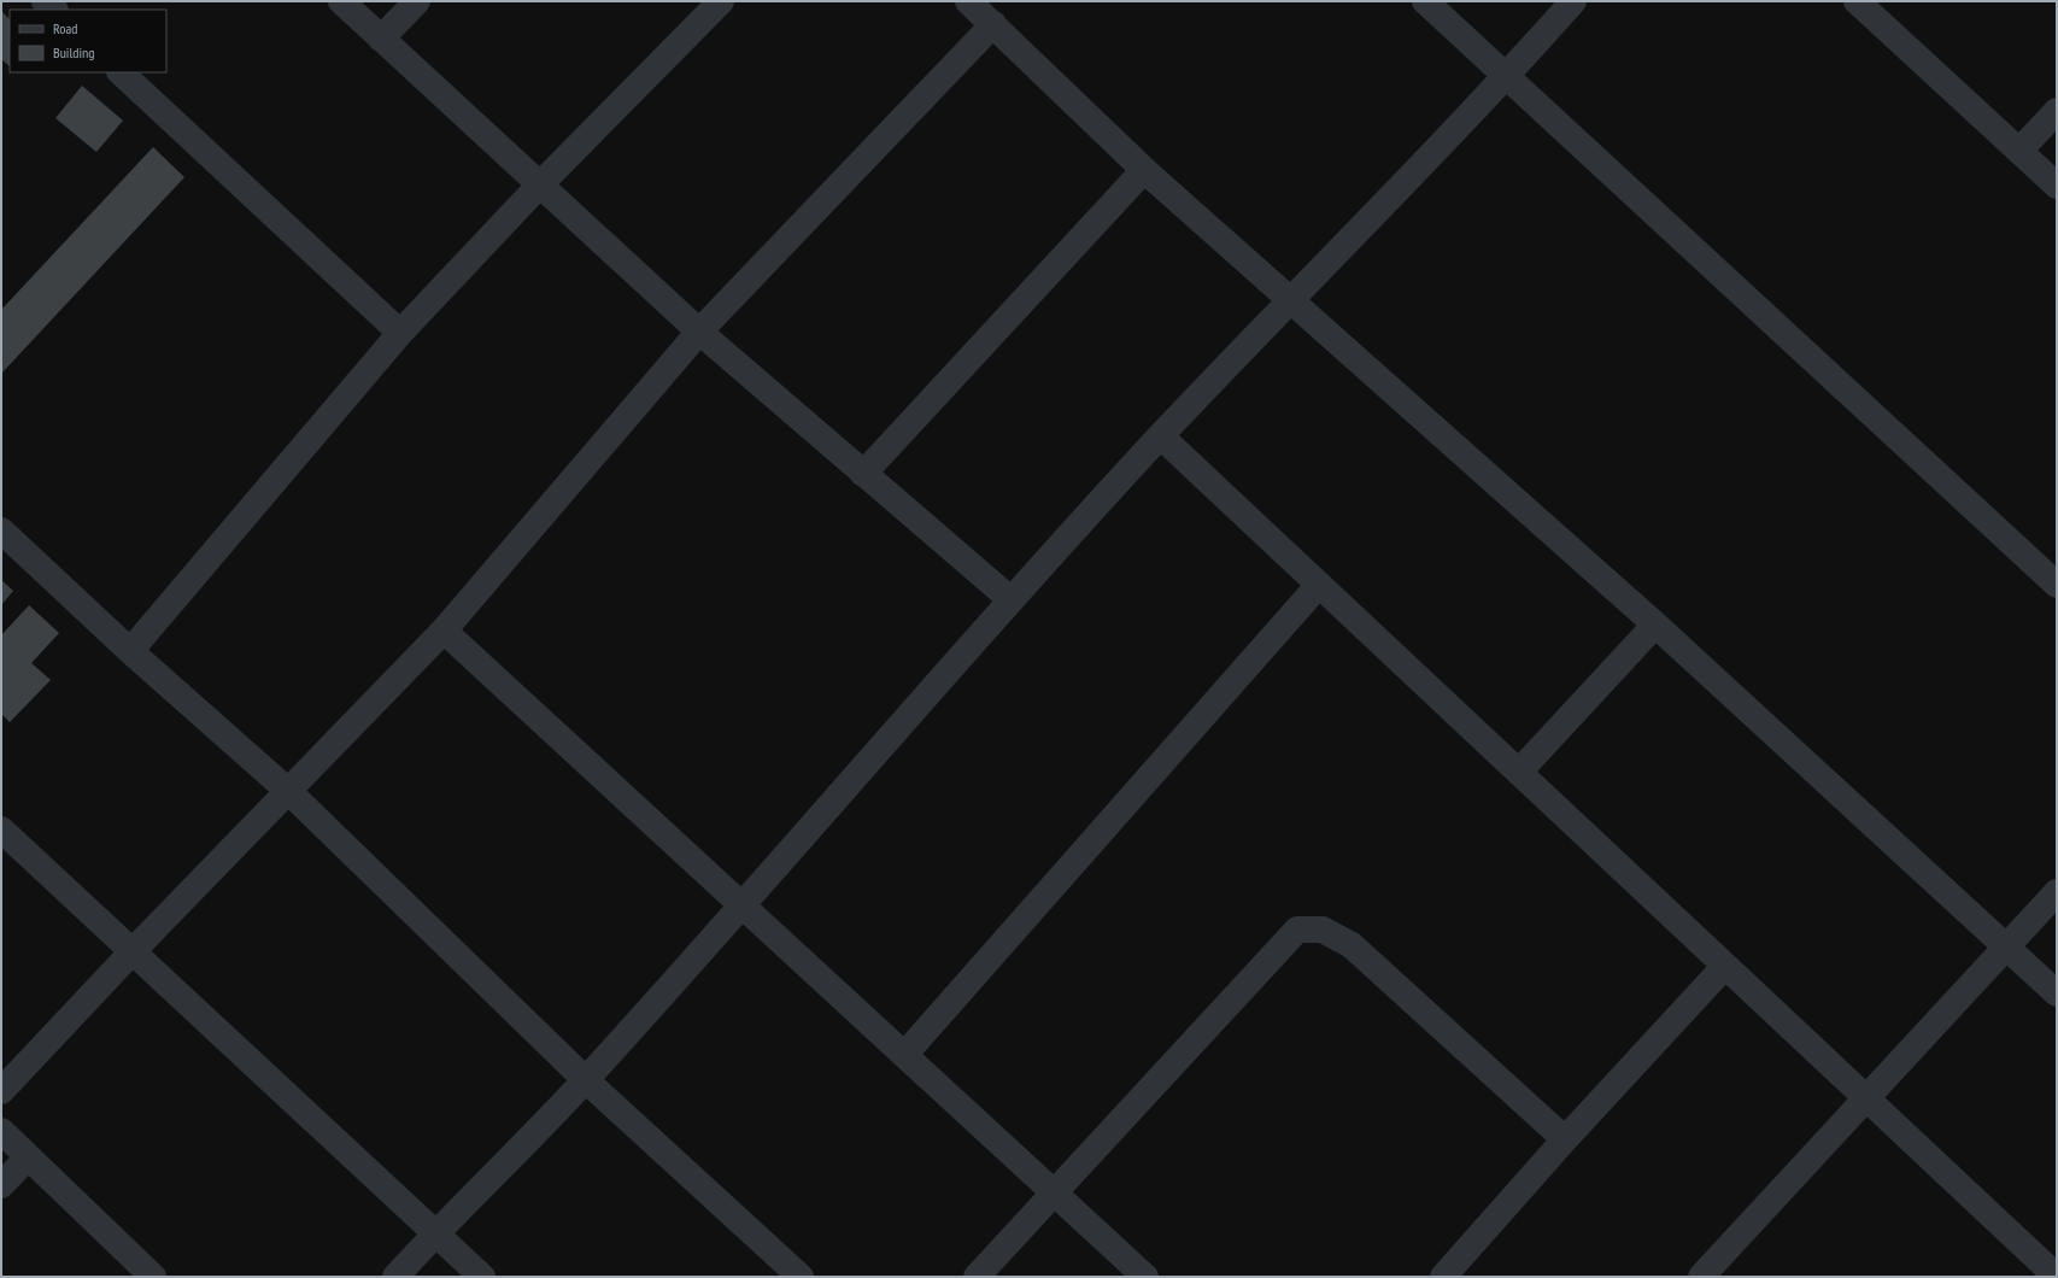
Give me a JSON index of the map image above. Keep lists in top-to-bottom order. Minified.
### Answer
{"legend":["Road","Building"]}
